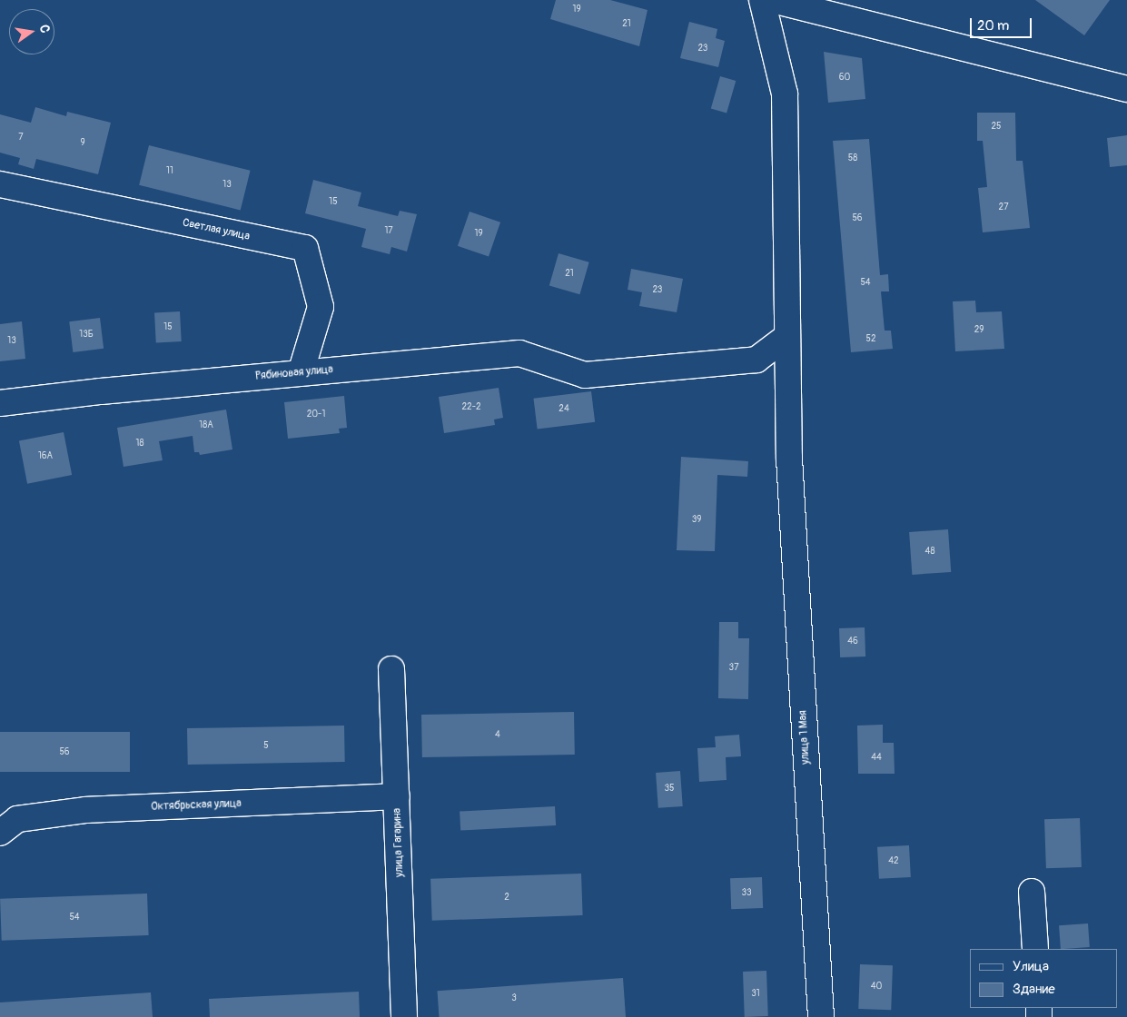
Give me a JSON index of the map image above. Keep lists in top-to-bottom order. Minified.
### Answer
{"streets":{"street":["Светлая улица","Рябиновая улица","улица 1 Мая","Октябрьская улица","улица Гагарина"]},"crossings":[["Светлая улица","Рябиновая улица"],["Рябиновая улица","улица 1 Мая"],["Октябрьская улица","улица Гагарина"]],"house_numbers":["19","21","23","60","25","7","9","58","11","13","15","27","56","17","19","21","54","23","15","29","13Б","52","13","22-2","24","20-1","18А","18","16А","39","48","46","37","4","5","56","44","35","42","33","2","54","40","31","3"],"legend":["Улица","Здание"],"scale_bar":"20 m","north":"right"}
